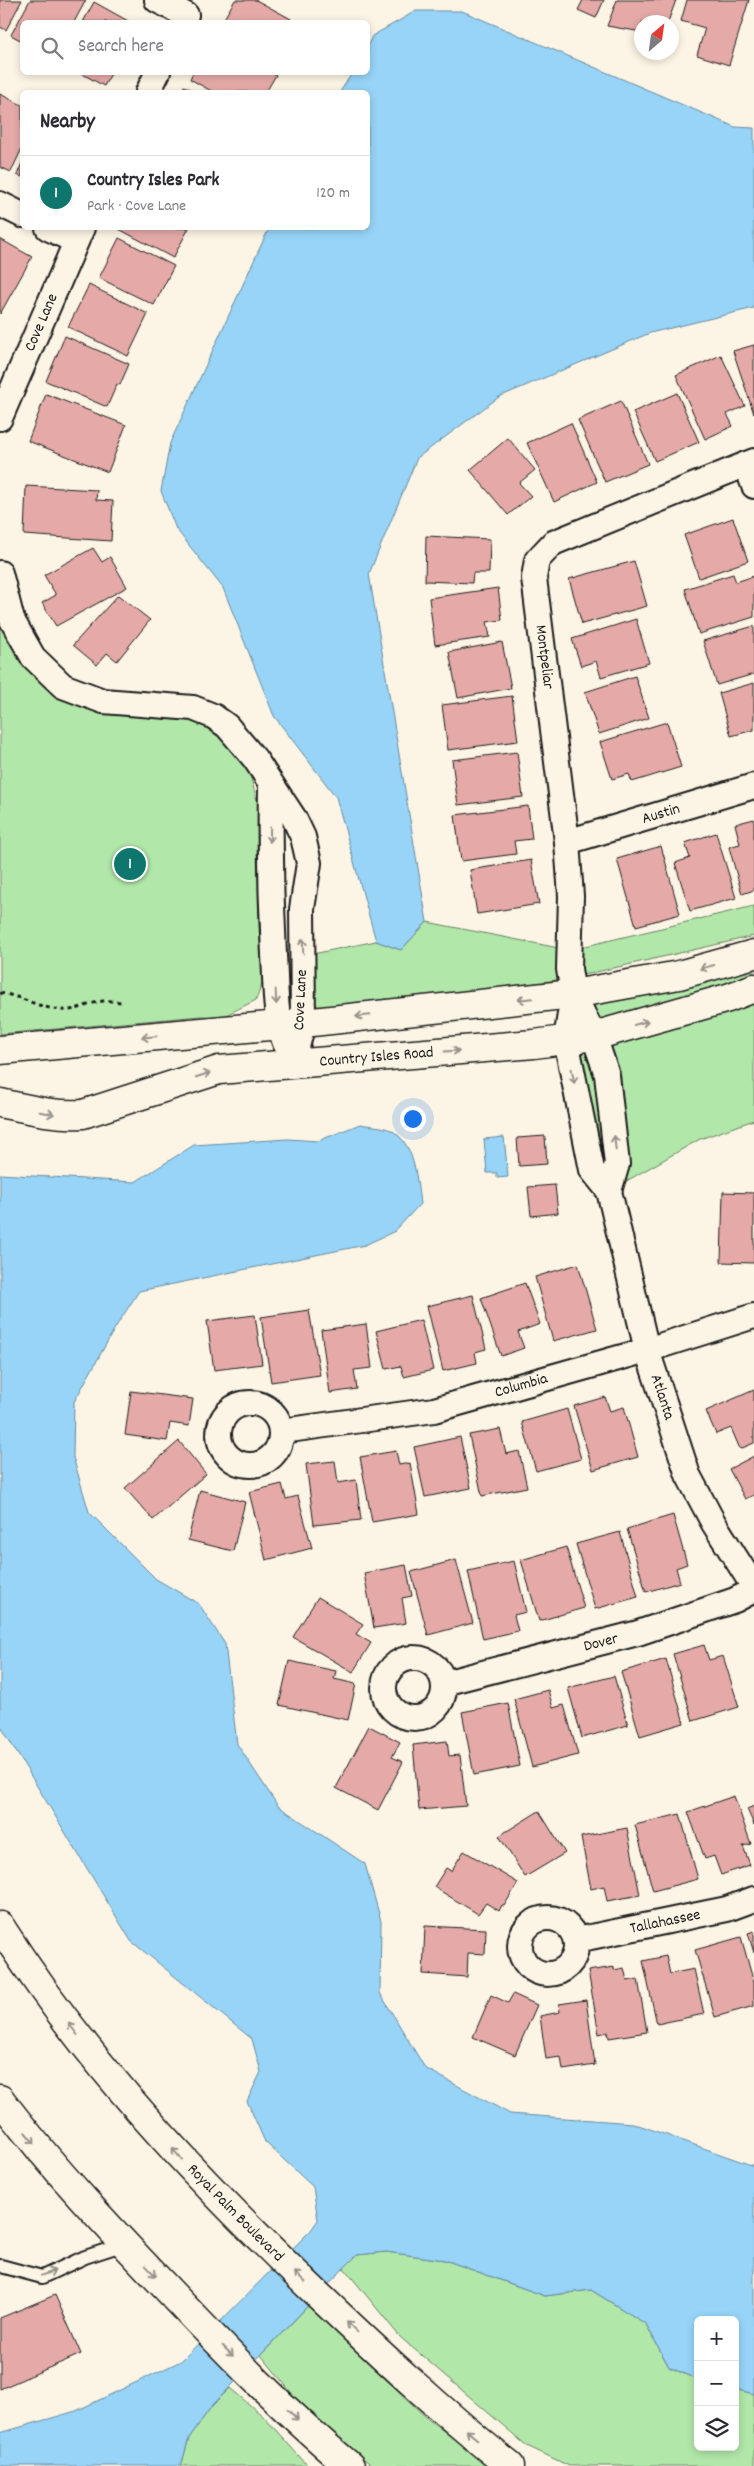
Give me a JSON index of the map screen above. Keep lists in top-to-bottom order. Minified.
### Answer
{"streets":{"street":["Cove Lane","Montpeliar","Austin","Country Isles Road","Columbia","Atlanta","Dover","Tallahassee","Royal Palm Boulevard"]},"crossings":[["Cove Lane","Country Isles Road"],["Montpeliar","Austin"],["Montpeliar","Atlanta"],["Country Isles Road","Atlanta"],["Columbia","Atlanta"],["Atlanta","Dover"]],"north":"top right","page":{"search":"Search here","heading":"Nearby","list":[{"mark":"1","name":"Country Isles Park","note":"Park · Cove Lane","value":"120 m"}],"pins":"1","map_buttons":["+","−"]}}
